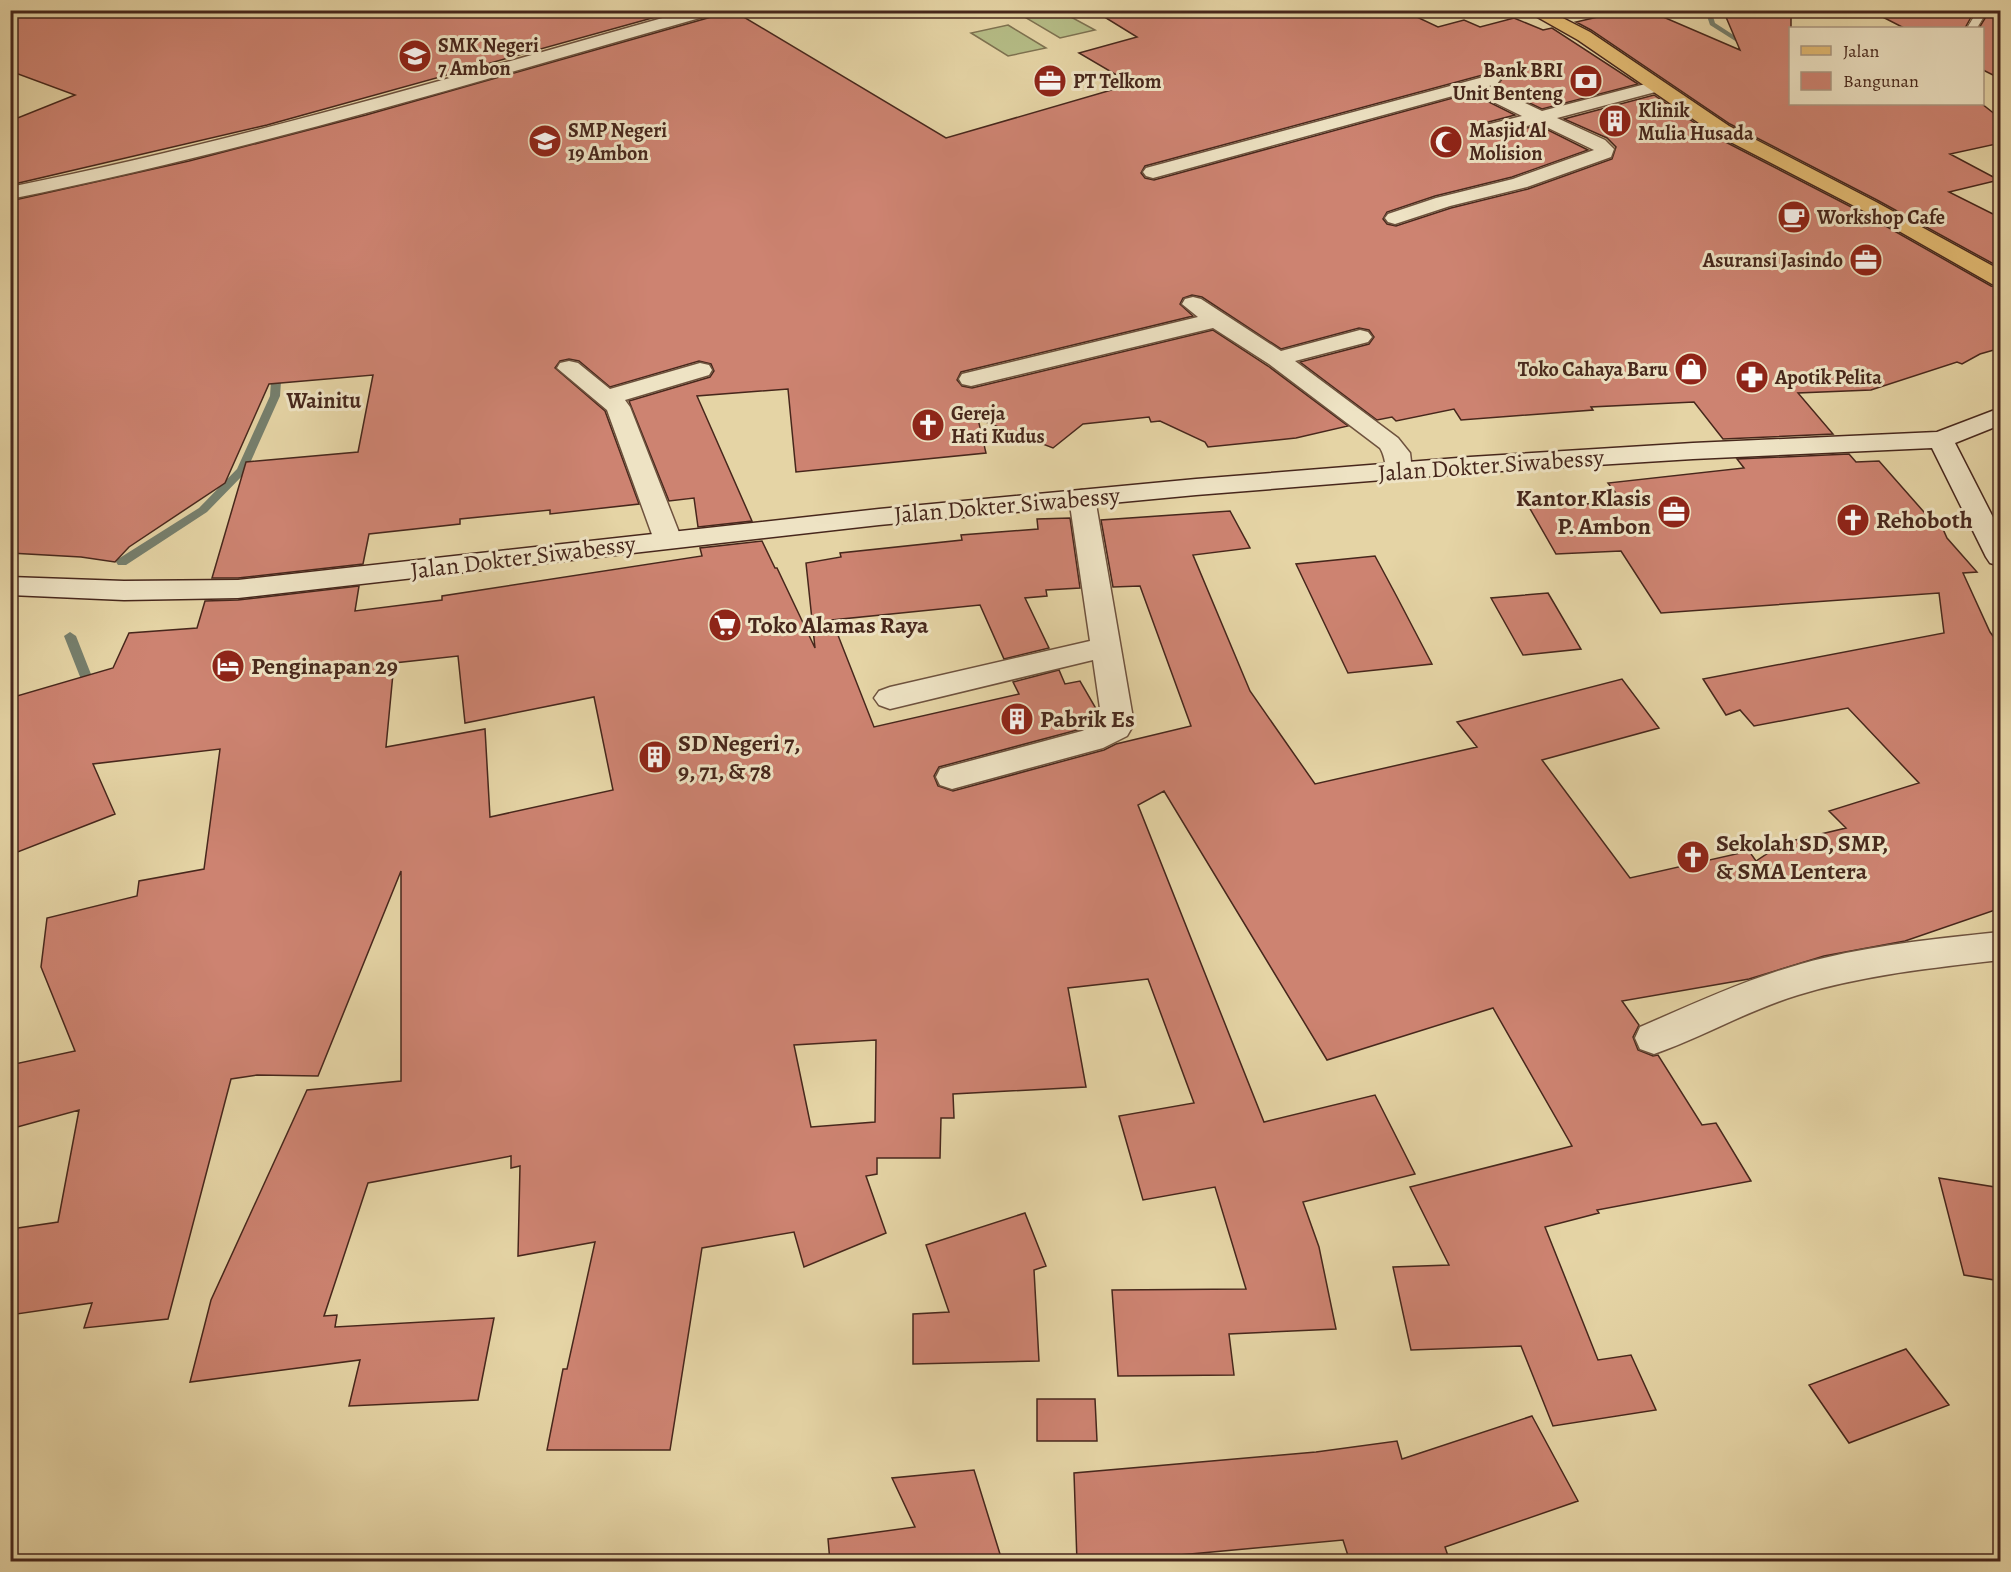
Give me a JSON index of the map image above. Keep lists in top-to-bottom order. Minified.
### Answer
{"streets":{"street":["Jalan Dokter Siwabessy"]},"districts":["Wainitu"],"places":{"school or university":["SMK Negeri 7 Ambon","SMP Negeri 19 Ambon"],"office":["PT Telkom","Asuransi Jasindo","Kantor Klasis P. Ambon"],"bank":["Bank BRI Unit Benteng"],"building":["Klinik Mulia Husada","Pabrik Es","SD Negeri 7, 9, 71, & 78"],"mosque":["Masjid Al Molision"],"cafe":["Workshop Cafe"],"shop":["Toko Cahaya Baru"],"pharmacy":["Apotik Pelita"],"church":["Gereja Hati Kudus","Rehoboth","Sekolah SD, SMP, & SMA Lentera"],"supermarket":["Toko Alamas Raya"],"hotel":["Penginapan 29"]},"legend":["Jalan","Bangunan"]}
